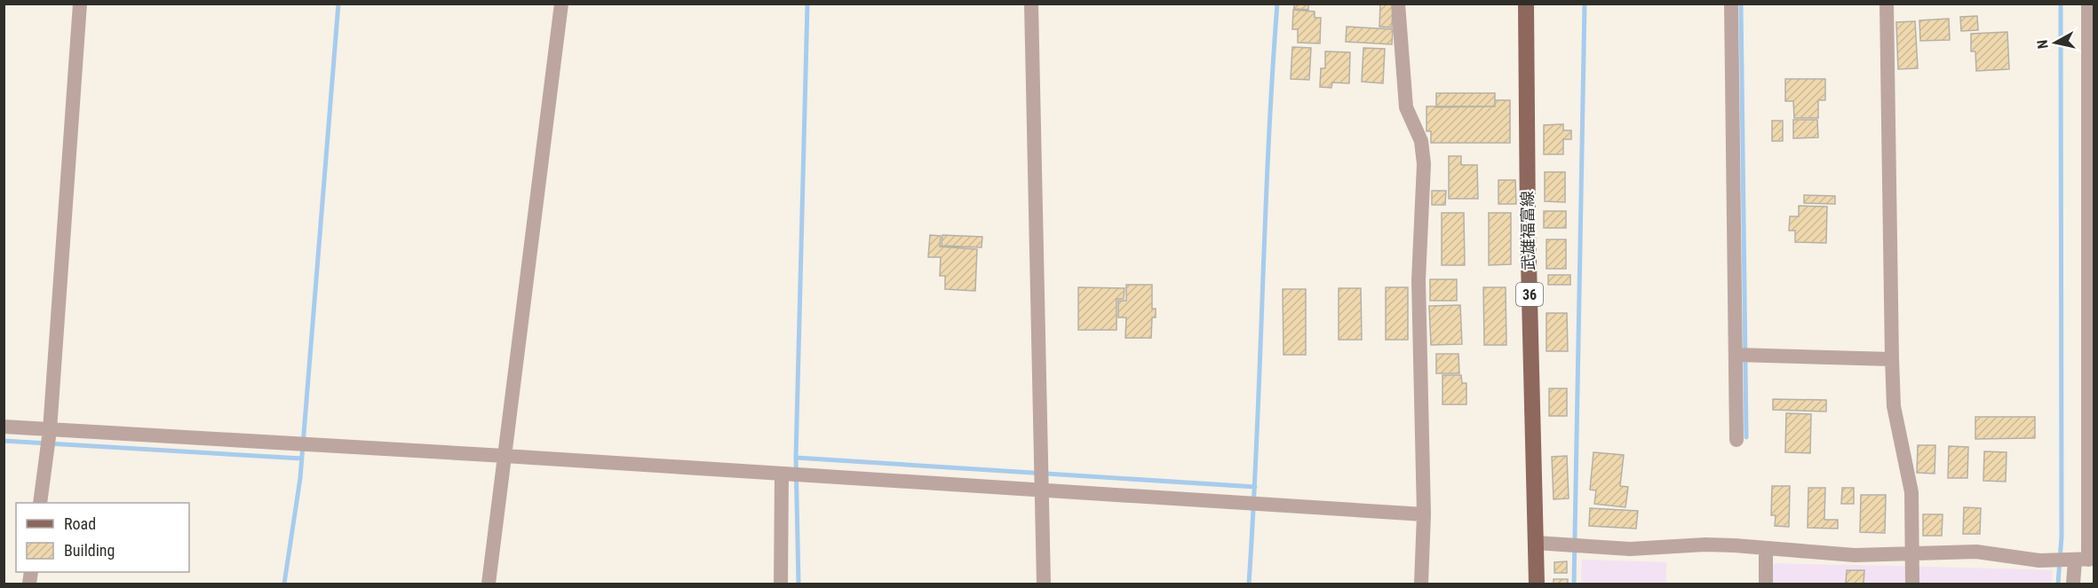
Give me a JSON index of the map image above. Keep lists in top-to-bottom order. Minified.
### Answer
{"streets":{"main road":["武雄福富線","36"]},"legend":["Road","Building"],"north":"left"}
